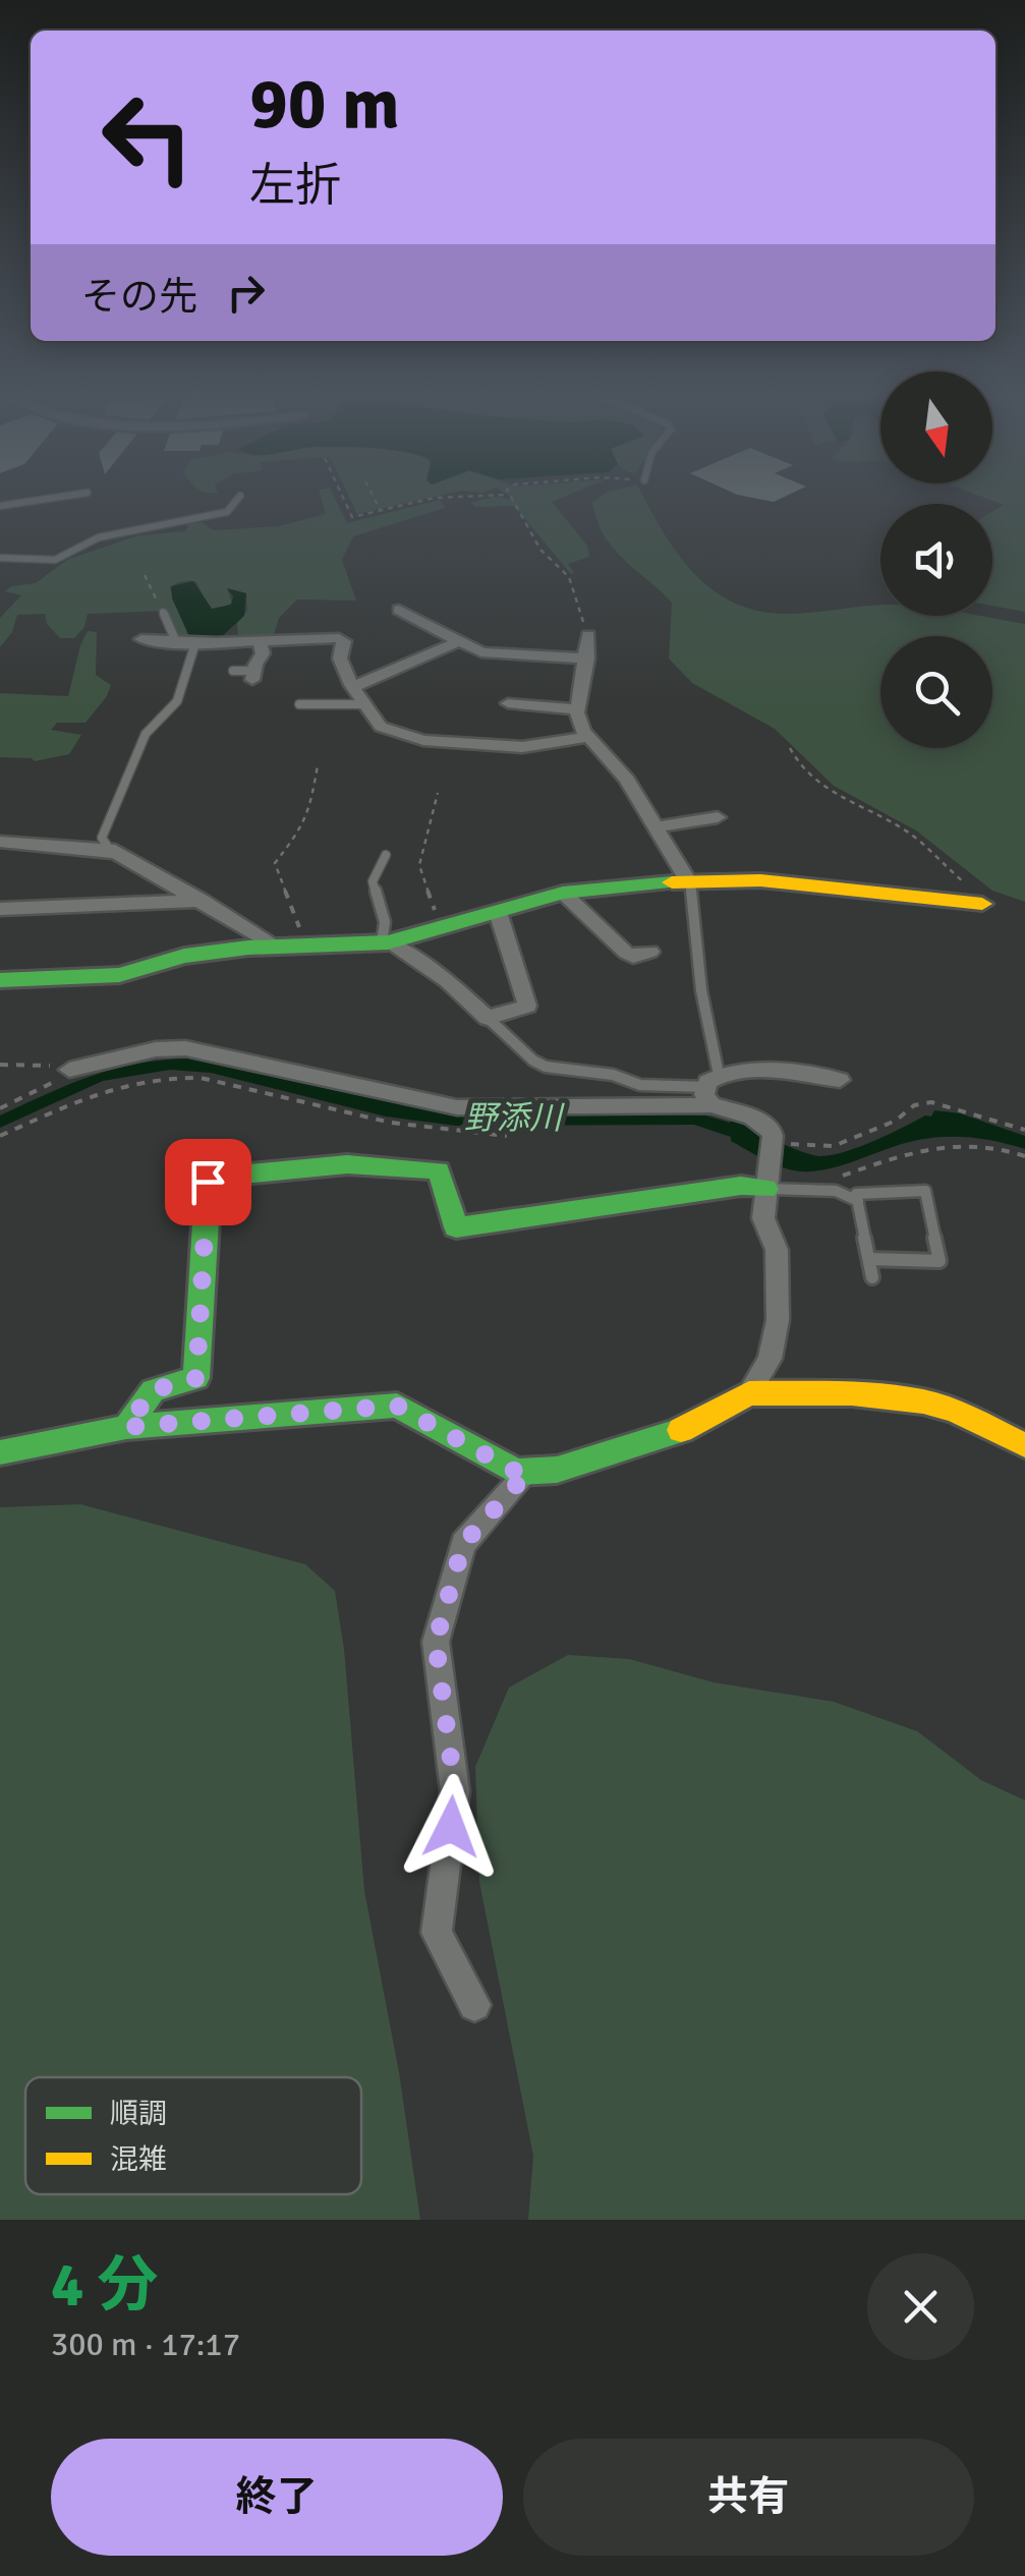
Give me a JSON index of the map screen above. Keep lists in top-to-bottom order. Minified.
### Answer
{"water":["野添川"],"legend":["順調","混雑"],"north":"bottom","page":{"turn":["90 m","左折"],"then":"その先","heading":["4 分","300 m · 17:17"],"buttons":["終了","共有"]}}
